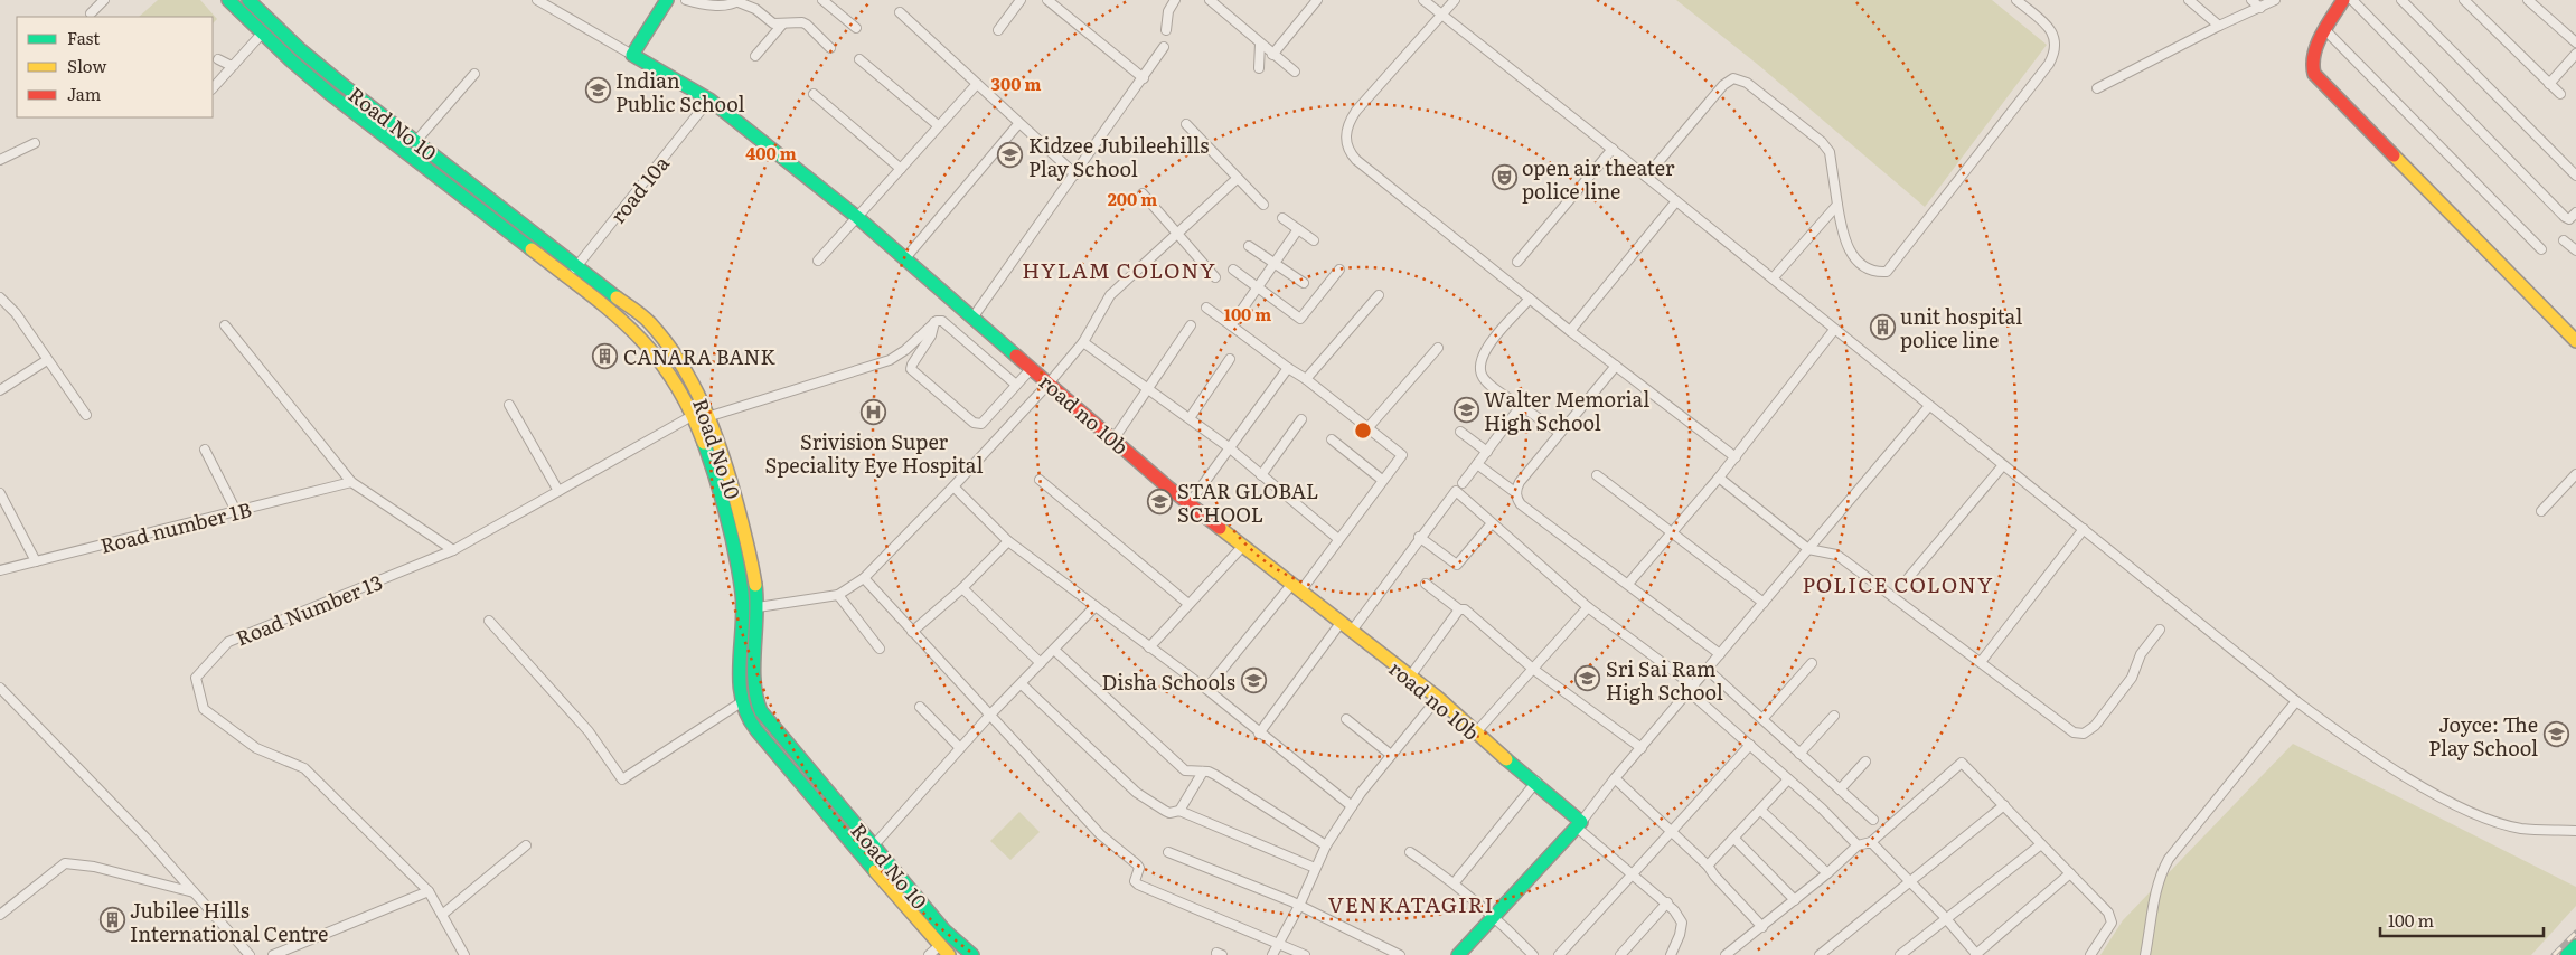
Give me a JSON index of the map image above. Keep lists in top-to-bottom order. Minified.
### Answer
{"streets":{"main road":["Road No 10","road no 10b"],"street":["road 10a","Road number 1B","Road Number 13"]},"crossings":[["Road No 10","road 10a"],["Road No 10","Road Number 13"],["road 10a","road no 10b"]],"districts":["HYLAM COLONY","POLICE COLONY","VENKATAGIRI"],"places":{"school or university":["Indian Public School","Kidzee Jubileehills Play School","Walter Memorial High School","STAR GLOBAL SCHOOL","Sri Sai Ram High School","Disha Schools","Joyce: The Play School"],"theatre":["open air theater police line"],"building":["unit hospital police line","CANARA BANK","Jubilee Hills International Centre"],"hospital":["Srivision Super Speciality Eye Hospital"]},"legend":["Fast","Slow","Jam"],"scale_bar":"100 m","rings":["300 m","400 m","200 m","100 m"]}
